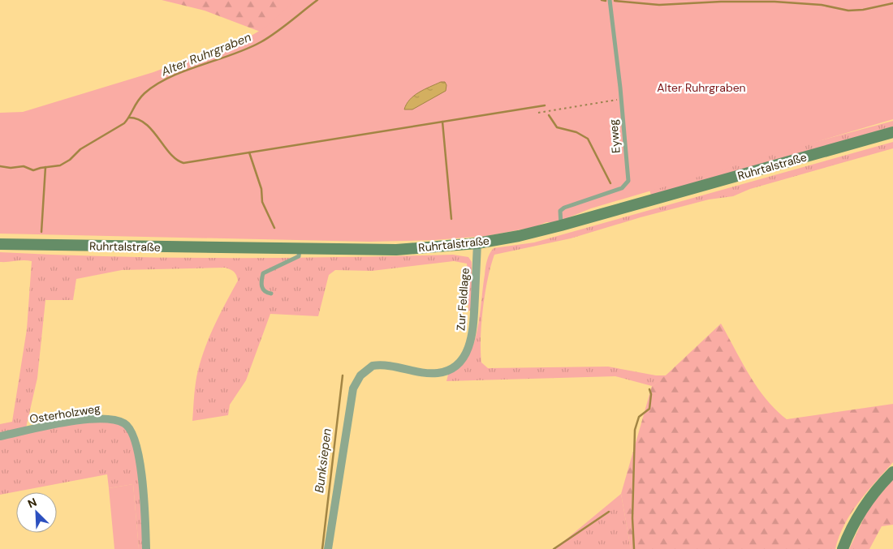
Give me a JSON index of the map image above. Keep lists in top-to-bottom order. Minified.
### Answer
{"streets":{"main road":["Ruhrtalstraße"],"street":["Zur Feldlage","Osterholzweg"],"lane":["Eyweg"]},"crossings":[["Eyweg","Ruhrtalstraße"],["Ruhrtalstraße","Zur Feldlage"]],"water":["Alter Ruhrgraben","Bunksiepen"],"parks":["Alter Ruhrgraben"],"north":"top left"}
